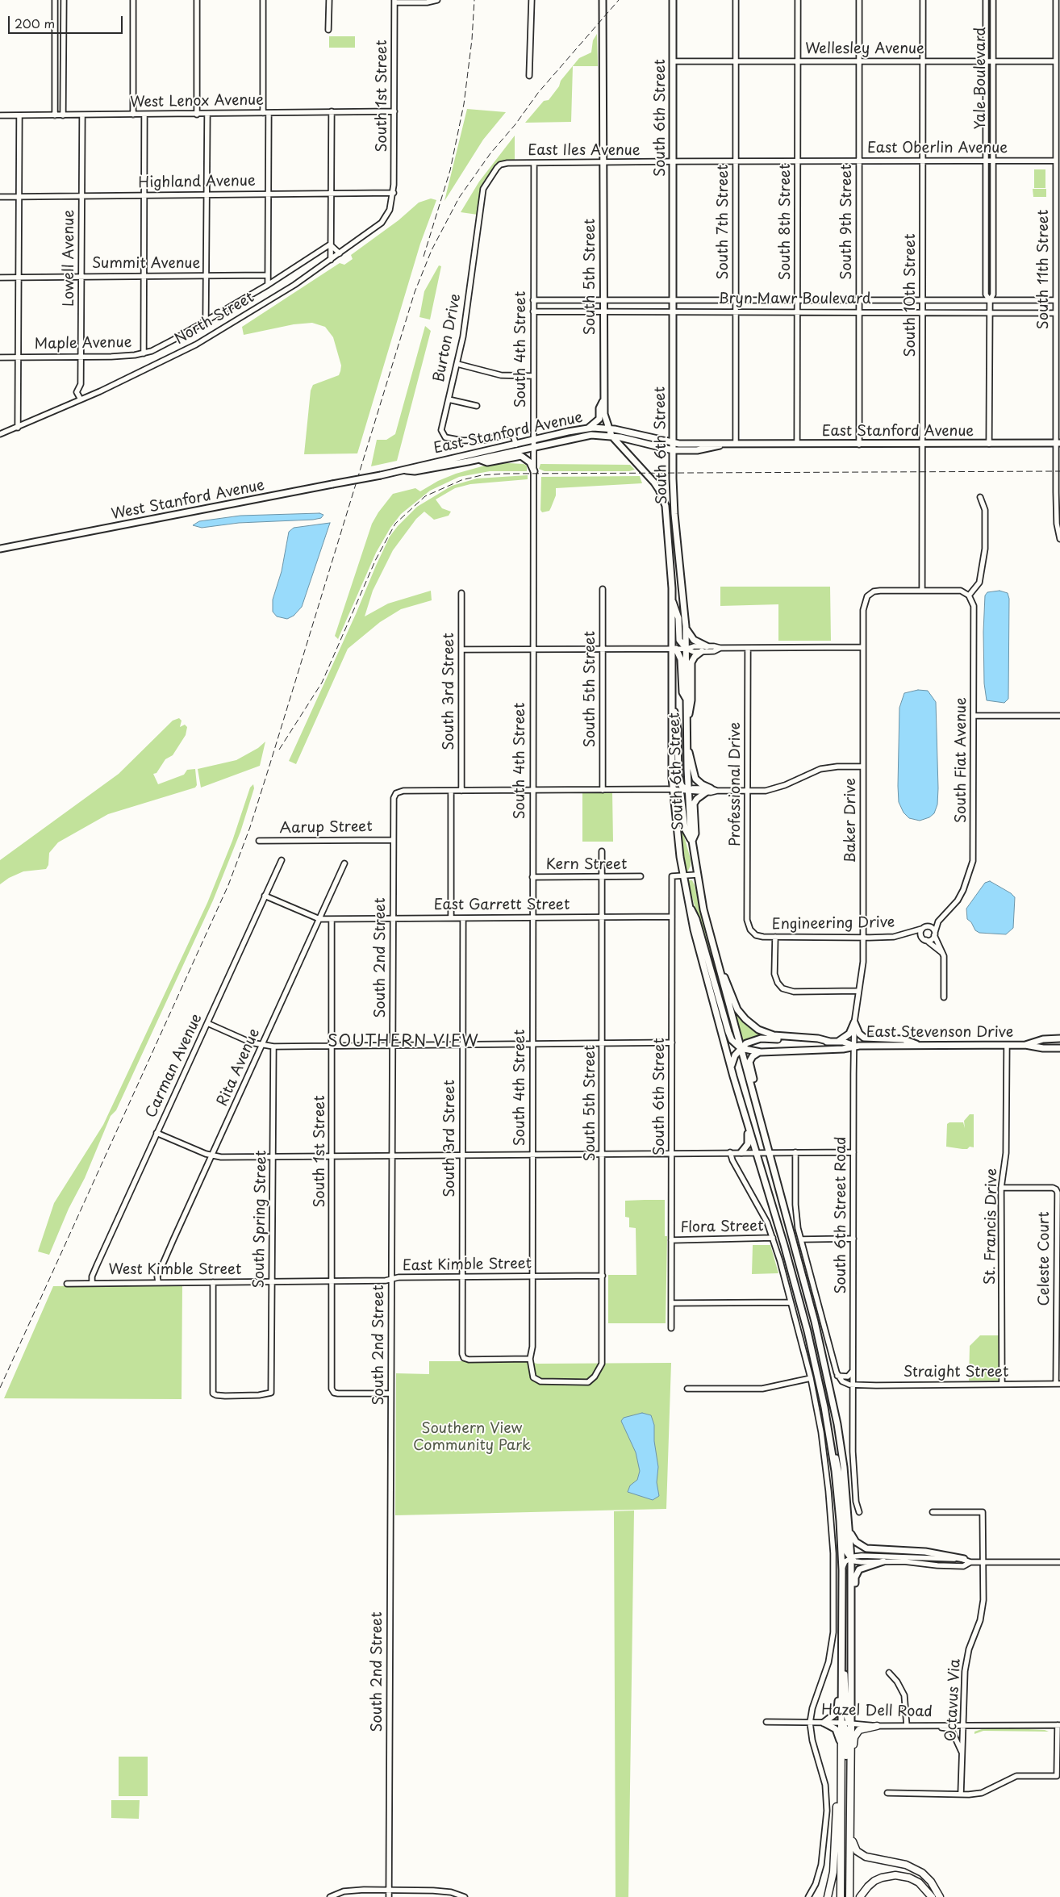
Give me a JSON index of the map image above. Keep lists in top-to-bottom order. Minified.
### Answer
{"streets":{"main road":["South 6th Street","South 5th Street","East Stanford Avenue","West Stanford Avenue","East Stevenson Drive"],"street":["Wellesley Avenue","Yale Boulevard","South 1st Street","West Lenox Avenue","East Oberlin Avenue","East Iles Avenue","Highland Avenue","South 7th Street","South 8th Street","South 9th Street","Lowell Avenue","Summit Avenue","South 11th Street","South 10th Street","Bryn Mawr Boulevard","North Street","Burton Drive","Maple Avenue","South 4th Street","South 3rd Street","South Fiat Avenue","Professional Drive","Baker Drive","Aarup Street","Kern Street","East Garrett Street","Engineering Drive","South 2nd Street","Carman Avenue","Rita Avenue","South 6th Street Road","South Spring Street","St. Francis Drive","Flora Street","Celeste Court","East Kimble Street","West Kimble Street","Straight Street","Octavus Via","Hazel Dell Road"]},"crossings":[["Wellesley Avenue","Yale Boulevard"],["Wellesley Avenue","South 6th Street"],["Wellesley Avenue","South 7th Street"],["Wellesley Avenue","South 8th Street"],["Wellesley Avenue","South 9th Street"],["Wellesley Avenue","South 11th Street"],["Wellesley Avenue","South 10th Street"],["Yale Boulevard","East Oberlin Avenue"],["Yale Boulevard","Bryn Mawr Boulevard"],["Yale Boulevard","East Stanford Avenue"],["South 1st Street","West Lenox Avenue"],["South 1st Street","Highland Avenue"],["South 1st Street","North Street"],["South 1st Street","East Garrett Street"],["South 1st Street","South 2nd Street"],["South 1st Street","East Kimble Street"],["South 1st Street","West Kimble Street"],["West Lenox Avenue","Lowell Avenue"],["South 6th Street","East Oberlin Avenue"],["South 6th Street","East Iles Avenue"],["South 6th Street","South 5th Street"],["South 6th Street","Bryn Mawr Boulevard"],["South 6th Street","East Stanford Avenue"],["South 6th Street","East Garrett Street"],["South 6th Street","Flora Street"],["East Oberlin Avenue","East Iles Avenue"],["East Oberlin Avenue","South 7th Street"],["East Oberlin Avenue","South 8th Street"],["East Oberlin Avenue","South 9th Street"],["East Oberlin Avenue","South 11th Street"],["East Oberlin Avenue","South 10th Street"],["East Iles Avenue","South 5th Street"],["East Iles Avenue","Burton Drive"],["East Iles Avenue","South 4th Street"],["Highland Avenue","Lowell Avenue"],["Highland Avenue","North Street"],["South 7th Street","Bryn Mawr Boulevard"],["South 7th Street","East Stanford Avenue"],["South 8th Street","Bryn Mawr Boulevard"],["South 8th Street","East Stanford Avenue"],["South 9th Street","Bryn Mawr Boulevard"],["South 9th Street","East Stanford Avenue"],["Lowell Avenue","Summit Avenue"],["Lowell Avenue","North Street"],["Lowell Avenue","Maple Avenue"],["South 11th Street","Bryn Mawr Boulevard"],["South 11th Street","East Stanford Avenue"],["South 5th Street","Bryn Mawr Boulevard"],["South 5th Street","South 4th Street"],["South 5th Street","East Stanford Avenue"],["South 5th Street","South 3rd Street"],["South 5th Street","Kern Street"],["South 5th Street","East Garrett Street"],["South 5th Street","East Kimble Street"],["South 10th Street","Bryn Mawr Boulevard"],["South 10th Street","East Stanford Avenue"],["South 10th Street","Baker Drive"],["Bryn Mawr Boulevard","South 4th Street"],["Burton Drive","East Stanford Avenue"],["South 4th Street","East Stanford Avenue"],["South 4th Street","South 3rd Street"],["South 4th Street","Kern Street"],["South 4th Street","East Garrett Street"],["South 4th Street","East Kimble Street"],["East Stanford Avenue","West Stanford Avenue"],["South 3rd Street","East Garrett Street"],["South 3rd Street","East Kimble Street"],["South Fiat Avenue","Engineering Drive"],["Professional Drive","Engineering Drive"],["Baker Drive","Engineering Drive"],["Baker Drive","East Stevenson Drive"],["Baker Drive","South 6th Street Road"],["Aarup Street","South 2nd Street"],["East Garrett Street","South 2nd Street"],["East Garrett Street","Rita Avenue"],["South 2nd Street","East Kimble Street"],["East Stevenson Drive","South 6th Street Road"],["East Stevenson Drive","St. Francis Drive"],["Carman Avenue","West Kimble Street"],["Rita Avenue","West Kimble Street"],["South 6th Street Road","Straight Street"],["South Spring Street","West Kimble Street"],["St. Francis Drive","Celeste Court"],["St. Francis Drive","Straight Street"],["Celeste Court","Straight Street"],["East Kimble Street","West Kimble Street"],["Octavus Via","Hazel Dell Road"]],"districts":["SOUTHERN VIEW"],"parks":["Southern View Community Park"],"scale_bar":"200 m"}
